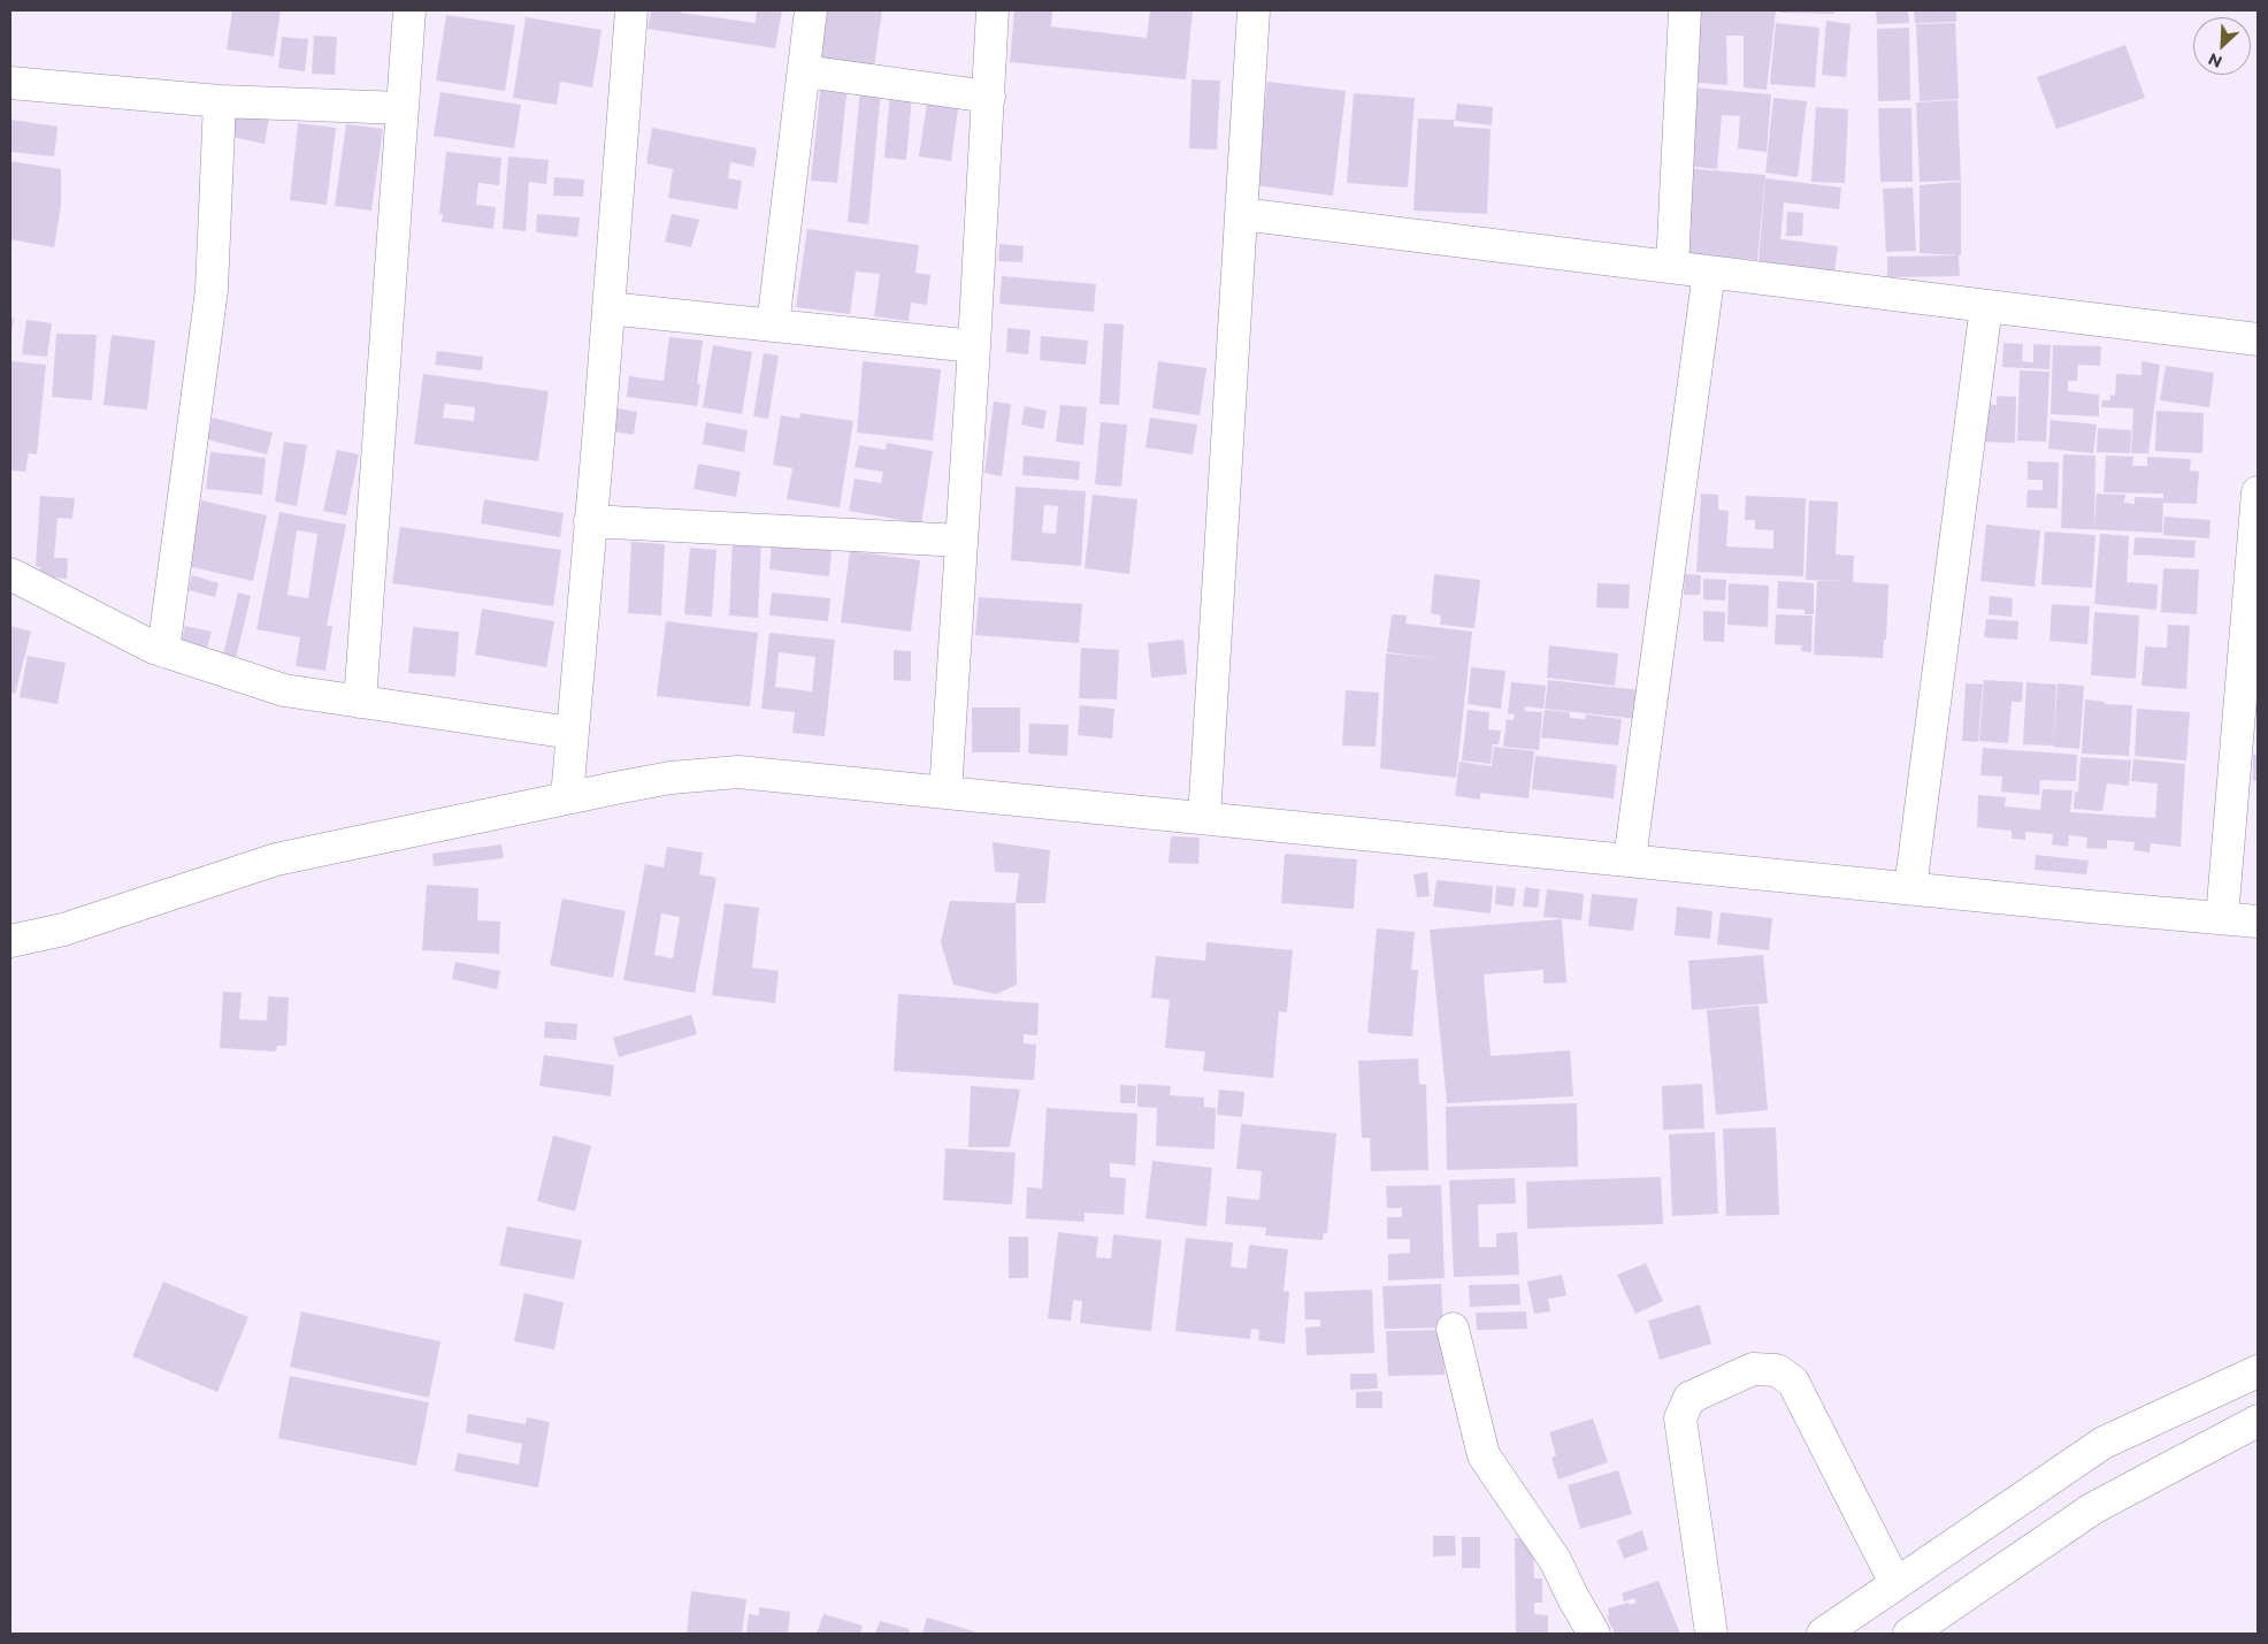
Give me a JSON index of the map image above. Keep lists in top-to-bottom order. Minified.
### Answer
{"north":"bottom left"}
